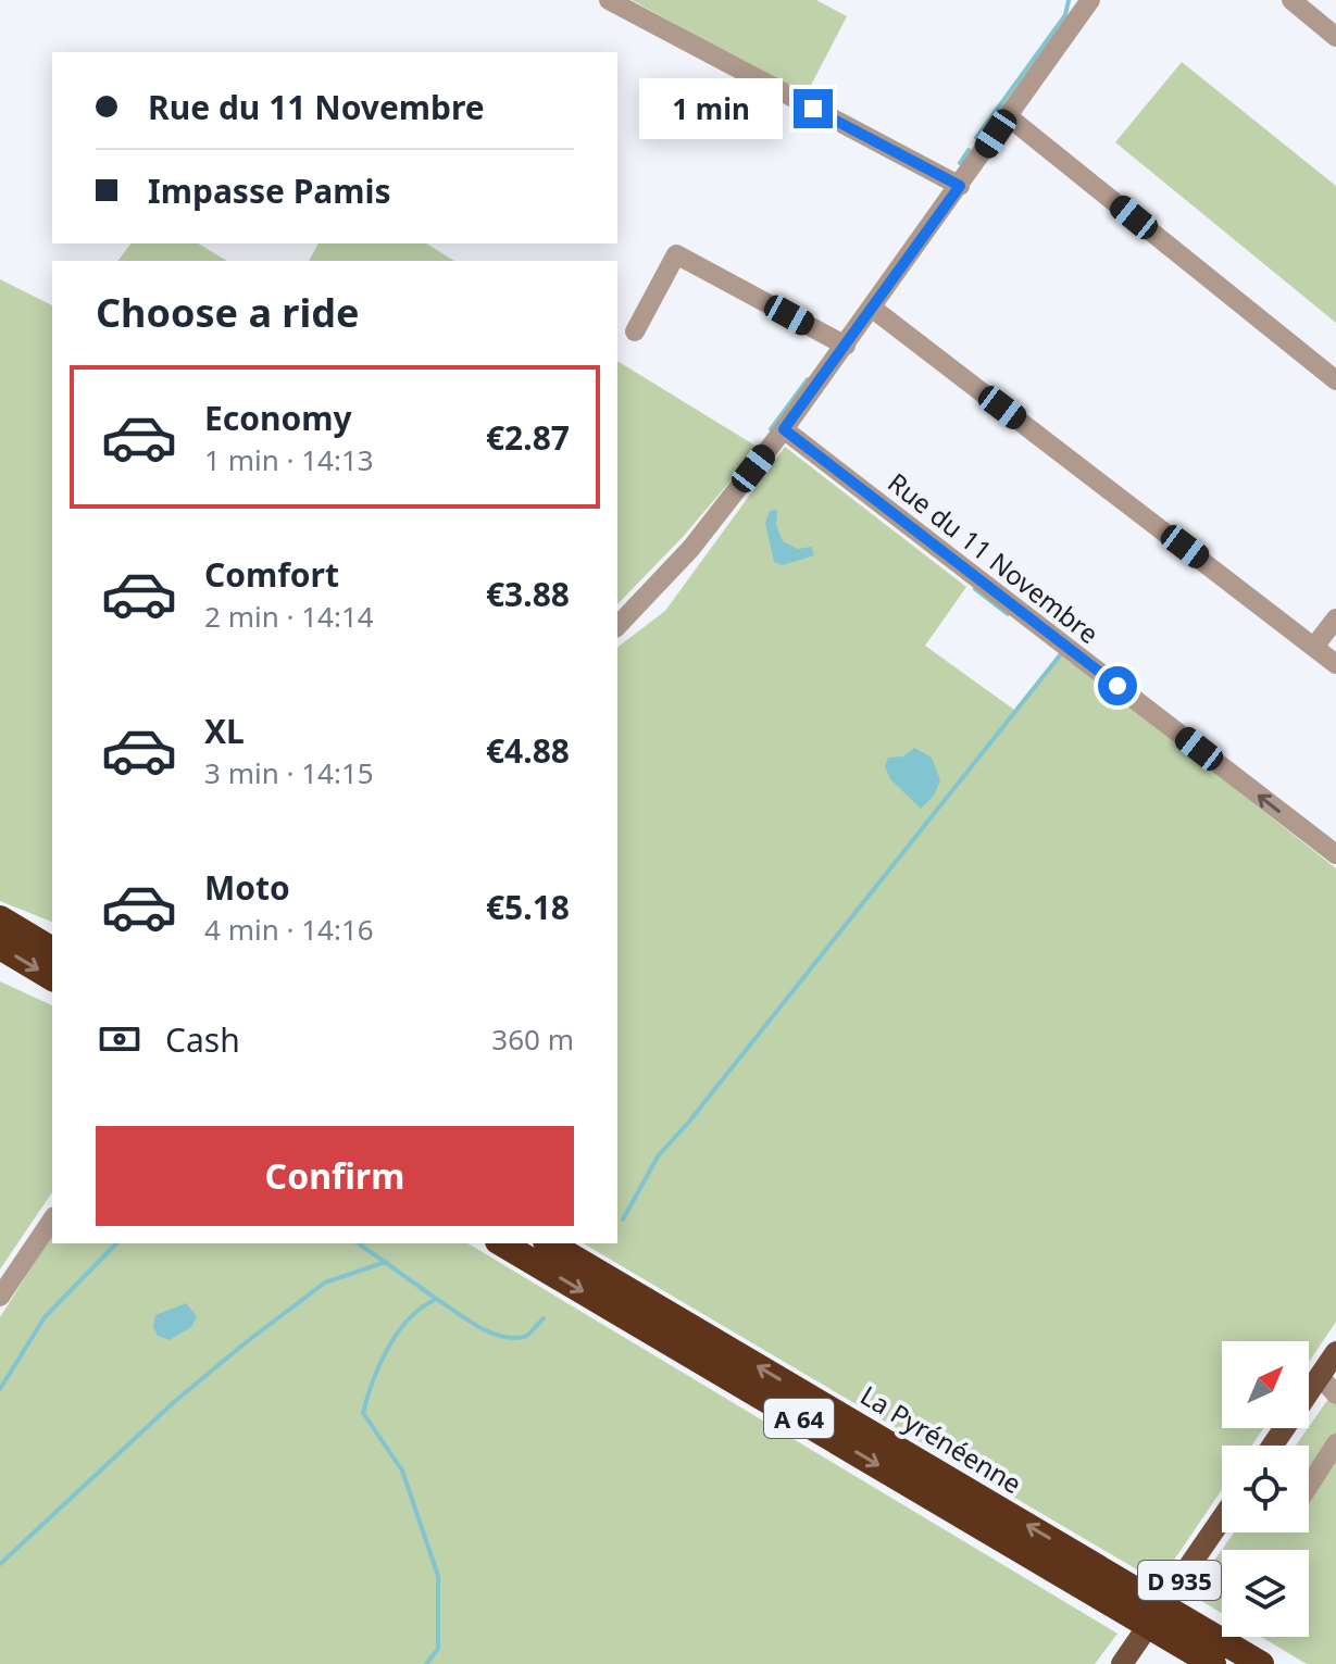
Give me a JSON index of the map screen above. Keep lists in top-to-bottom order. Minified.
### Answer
{"streets":{"highway":["A 64","La Pyrénéenne"],"main road":["D 935"],"street":["Rue du 11 Novembre"]},"north":"top right","page":{"banner":["Rue du 11 Novembre","Impasse Pamis"],"bubble":"1 min","heading":"Choose a ride","list":[{"name":"Economy","note":"1 min · 14:13","value":"€2.87"},{"name":"Comfort","note":"2 min · 14:14","value":"€3.88"},{"name":"XL","note":"3 min · 14:15","value":"€4.88"},{"name":"Moto","note":"4 min · 14:16","value":"€5.18"}],"pay":["Cash","360 m"],"buttons":"Confirm"}}
